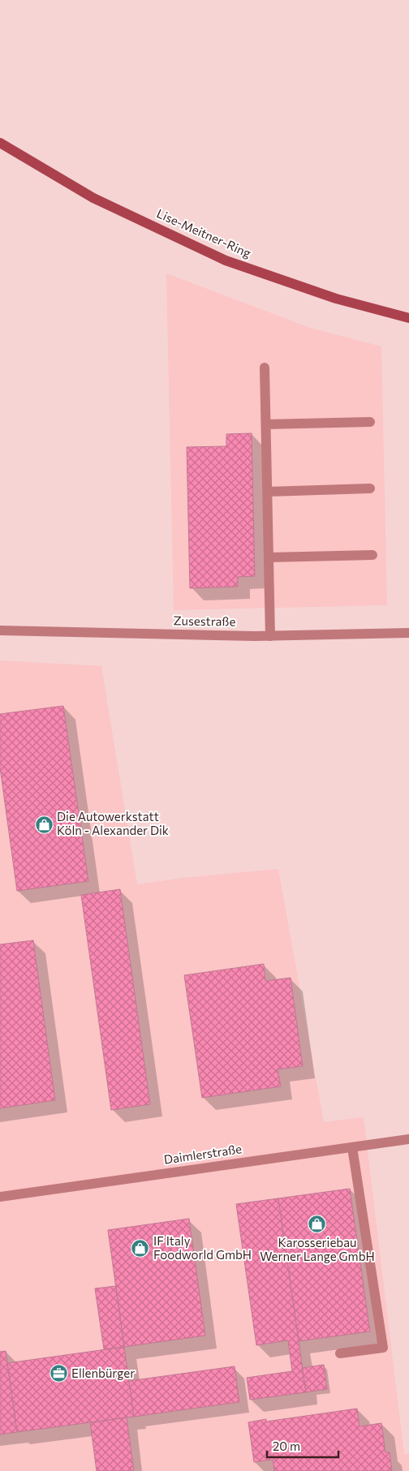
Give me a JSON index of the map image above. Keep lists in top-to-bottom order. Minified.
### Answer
{"streets":{"main road":["Lise-Meitner-Ring"],"street":["Zusestraße","Daimlerstraße"]},"places":{"shop":["Die Autowerkstatt Köln - Alexander Dik","Karosseriebau Werner Lange GmbH","IF Italy Foodworld GmbH"],"office":["Ellenbürger"]},"scale_bar":"20 m"}
